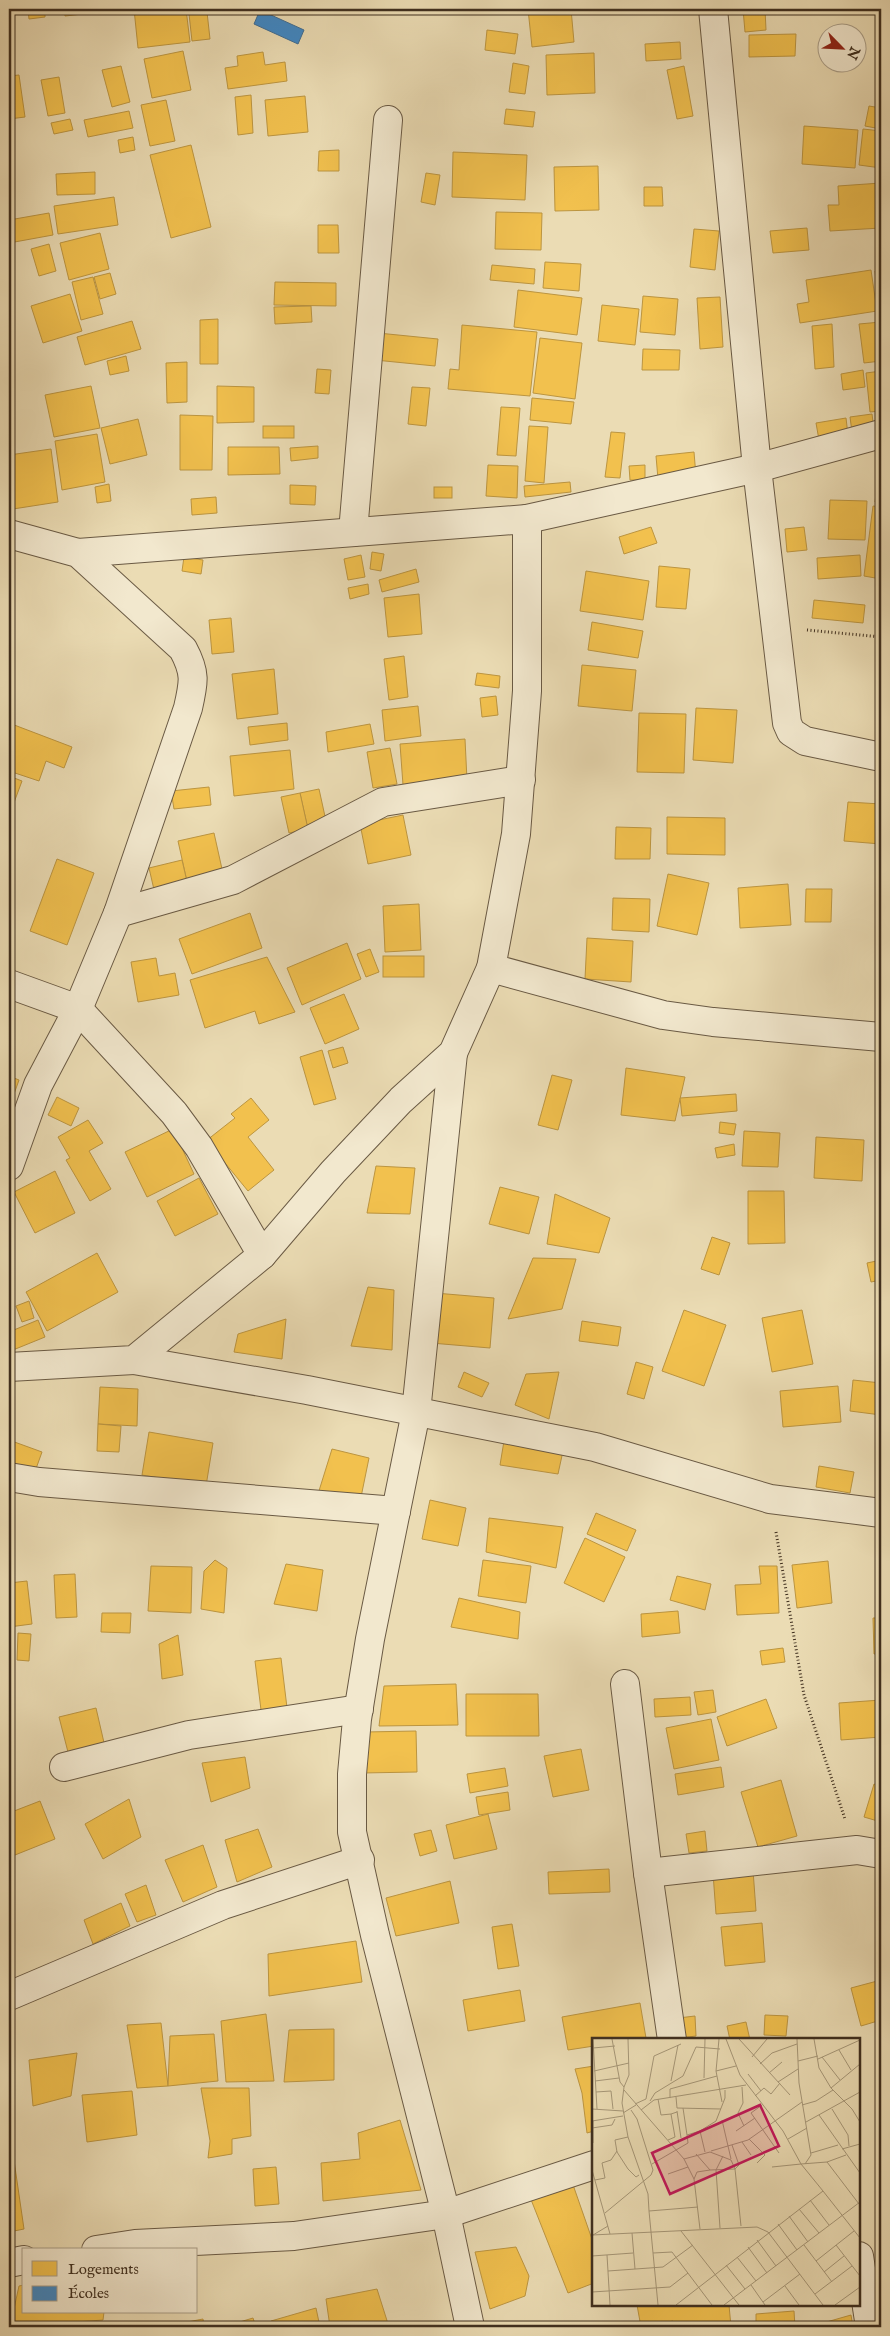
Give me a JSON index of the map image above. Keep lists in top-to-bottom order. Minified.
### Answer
{"legend":["Logements","Écoles"],"north":"bottom right"}
